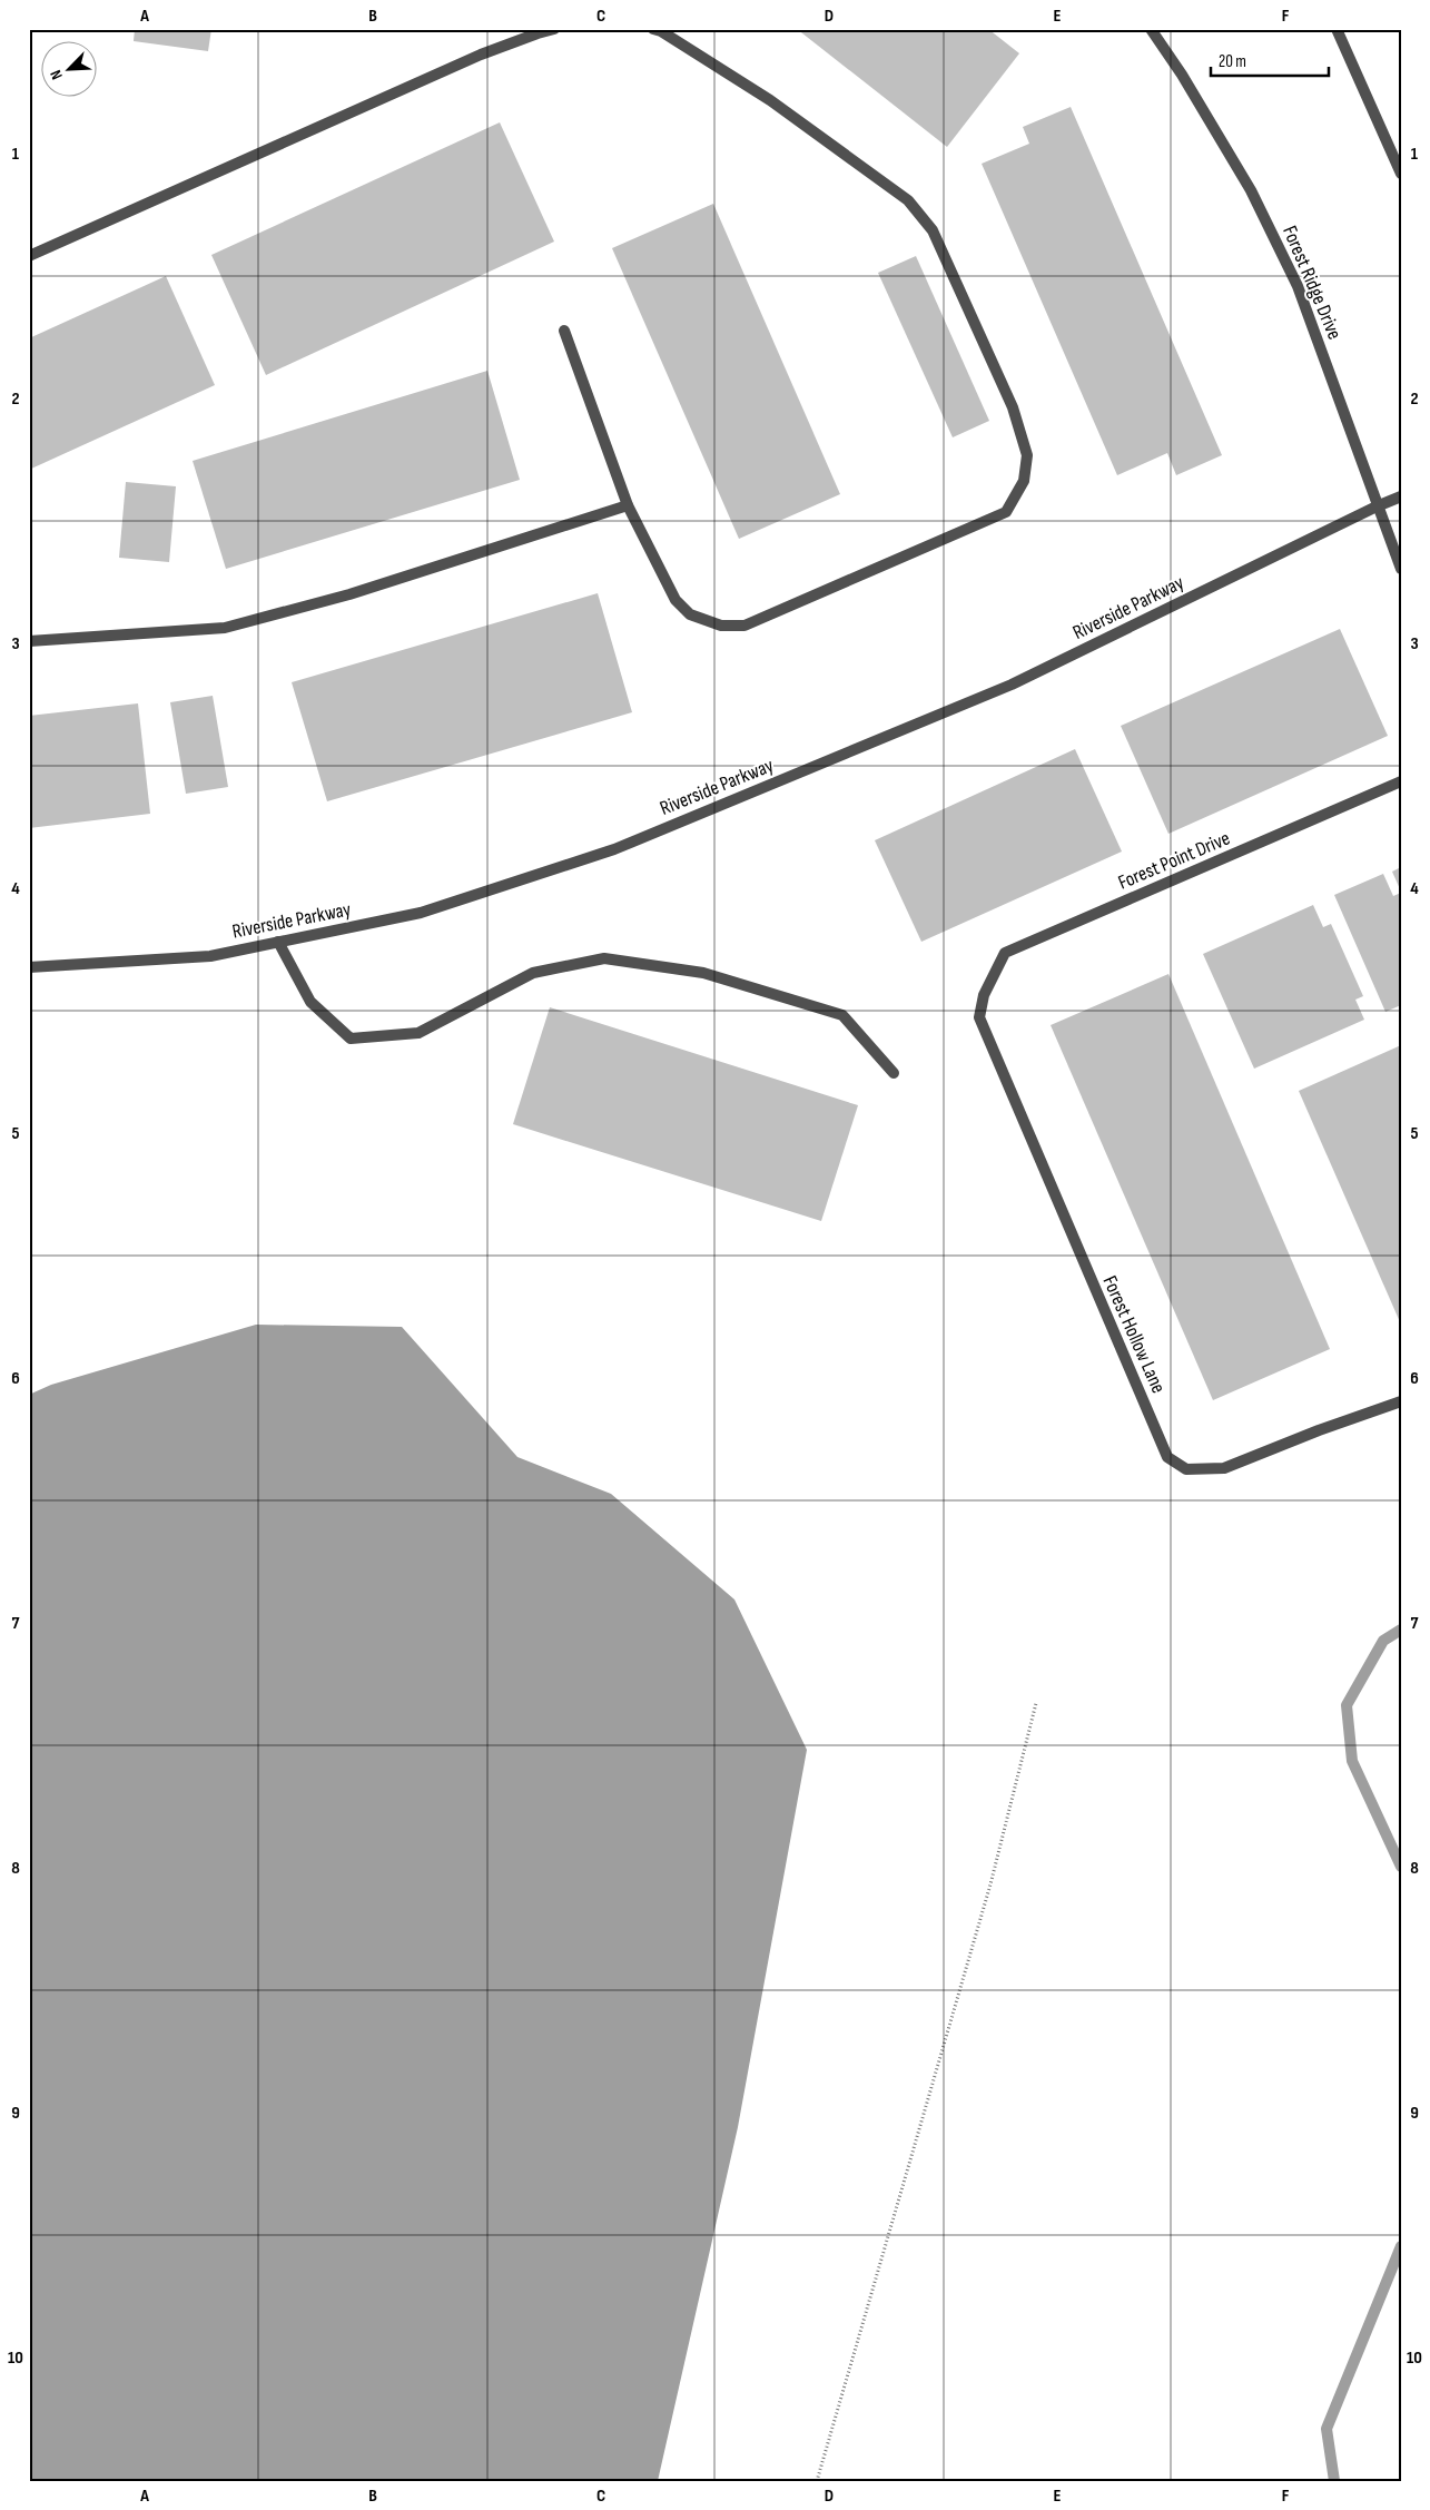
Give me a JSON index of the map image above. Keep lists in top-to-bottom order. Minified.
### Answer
{"streets":{"street":["Forest Ridge Drive","Riverside Parkway","Forest Point Drive","Forest Hollow Lane"]},"crossings":[["Forest Ridge Drive","Riverside Parkway"],["Forest Point Drive","Forest Hollow Lane"]],"scale_bar":"20 m","north":"bottom left","grid":{"columns":["A","B","C","D","E","F"],"rows":["1","2","3","4","5","6","7","8","9","10"]}}
